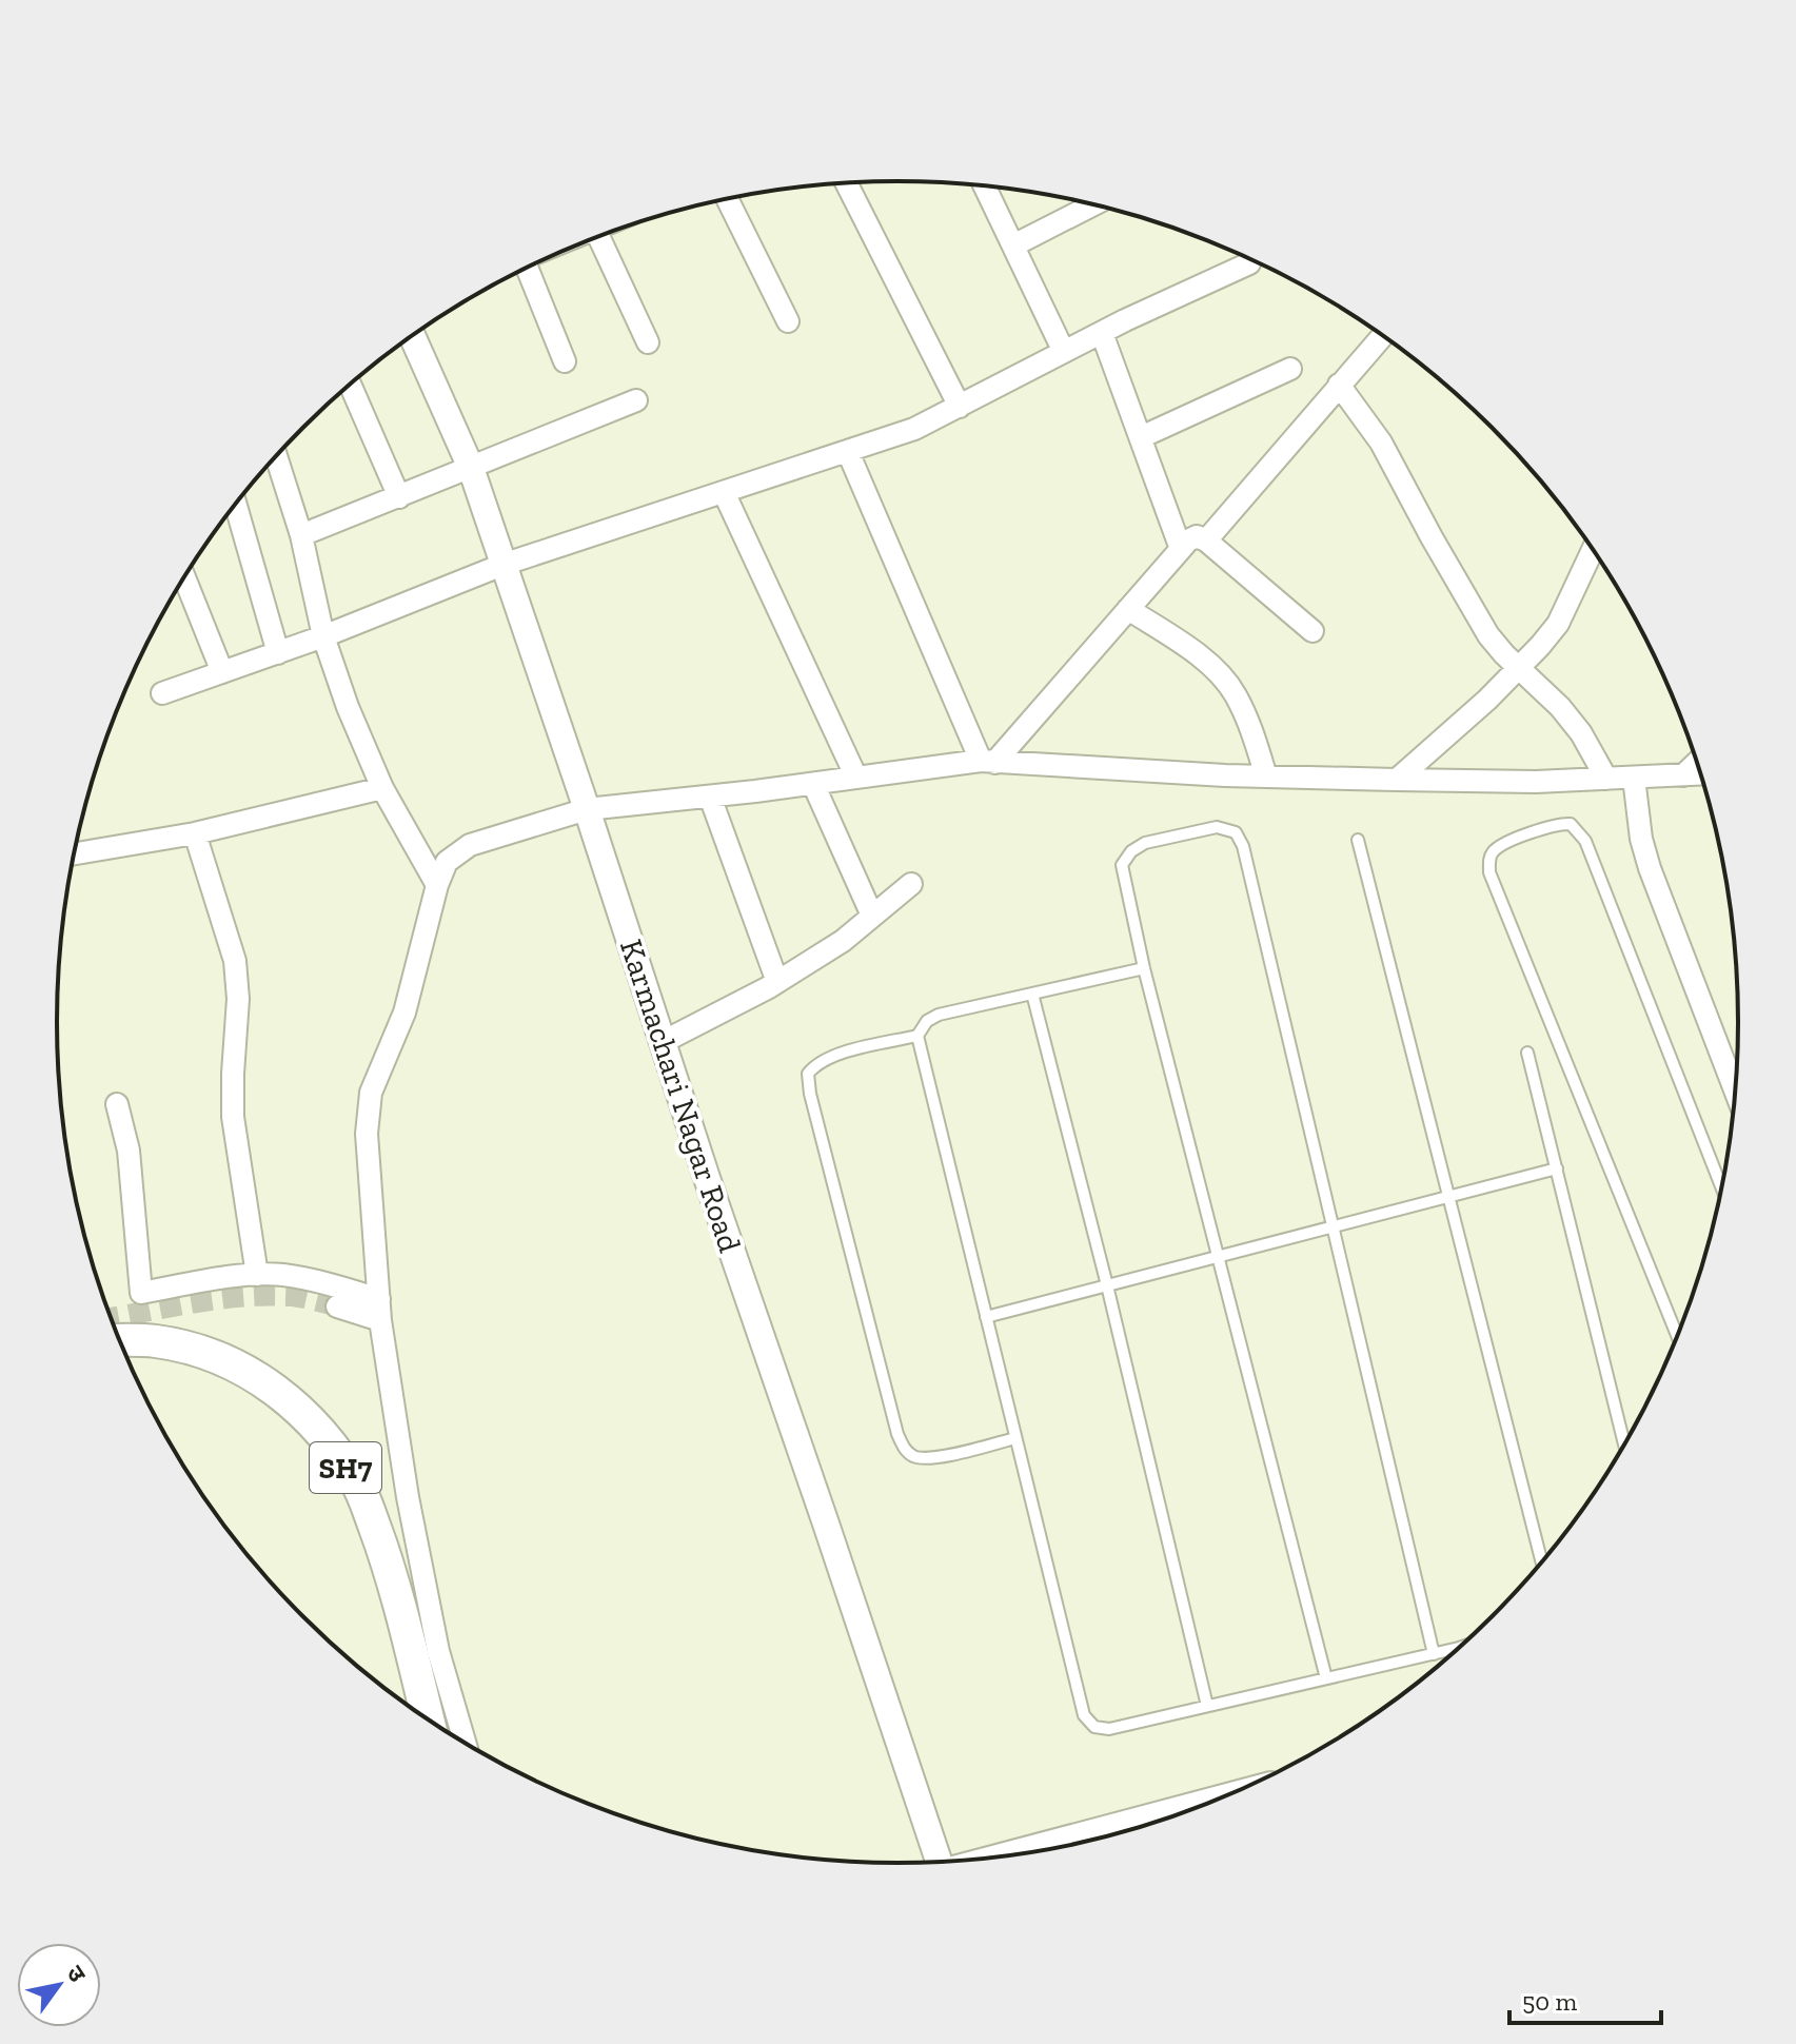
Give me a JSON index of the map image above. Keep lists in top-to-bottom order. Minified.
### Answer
{"streets":{"main road":["SH7"],"street":["Karmachari Nagar Road"]},"scale_bar":"50 m","north":"top right"}
